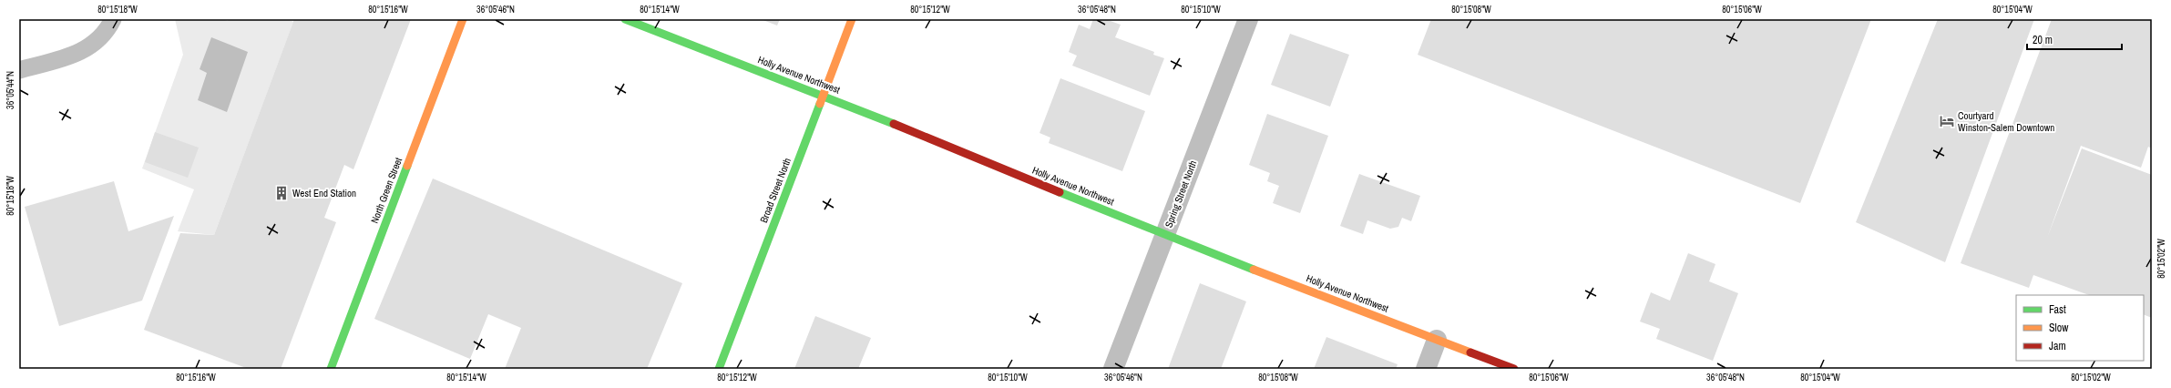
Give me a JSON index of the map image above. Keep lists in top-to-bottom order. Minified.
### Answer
{"streets":{"street":["Holly Avenue Northwest","North Green Street","Broad Street North","Spring Street North"]},"crossings":[["Holly Avenue Northwest","Broad Street North"],["Holly Avenue Northwest","Spring Street North"]],"places":{"hotel":["Courtyard Winston-Salem Downtown"],"building":["West End Station"]},"legend":["Fast","Slow","Jam"],"scale_bar":"20 m","coordinates":["80°15'18\"W","80°15'16\"W","36°05'46\"N","80°15'14\"W","80°15'12\"W","36°05'48\"N","80°15'10\"W","80°15'08\"W","80°15'06\"W","80°15'04\"W","36°05'44\"N","80°15'02\"W"]}
